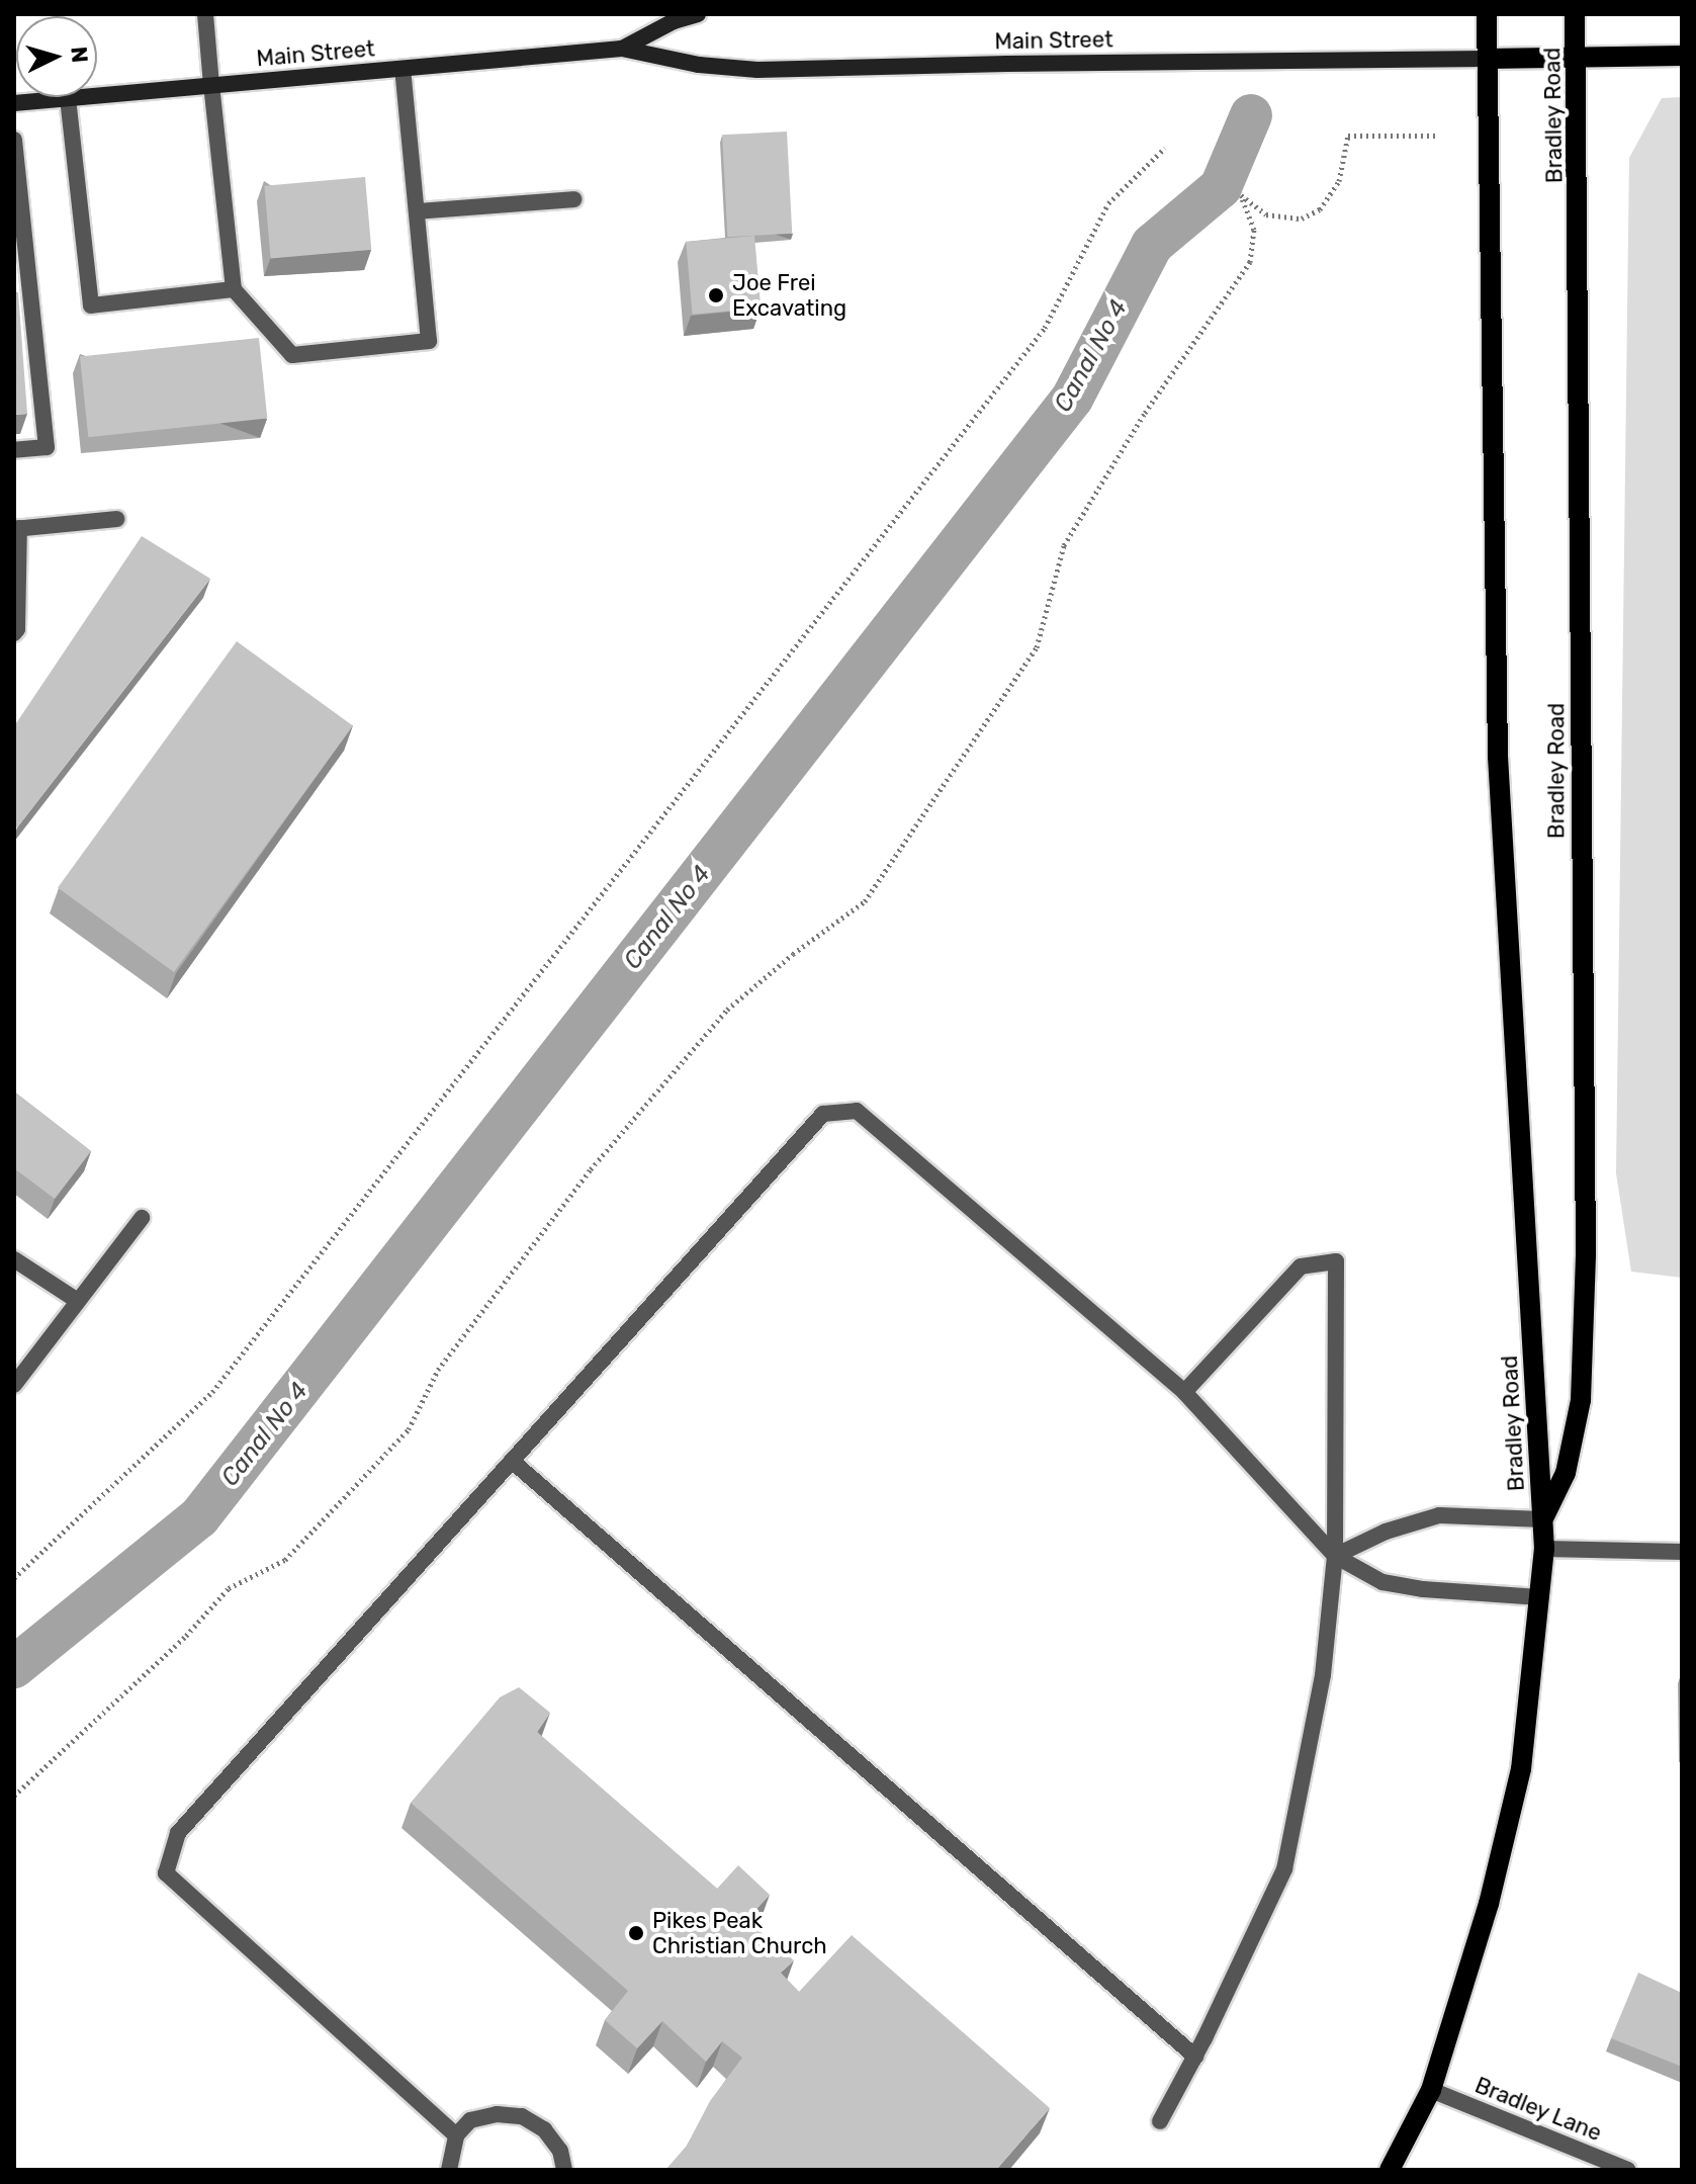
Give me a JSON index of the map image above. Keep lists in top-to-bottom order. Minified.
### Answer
{"streets":{"main road":["Main Street","Bradley Road"],"street":["Bradley Lane"]},"crossings":[["Main Street","Bradley Road"],["Bradley Road","Bradley Lane"]],"water":["Canal No 4"],"places":["Joe Frei Excavating","Pikes Peak Christian Church"],"north":"right"}
